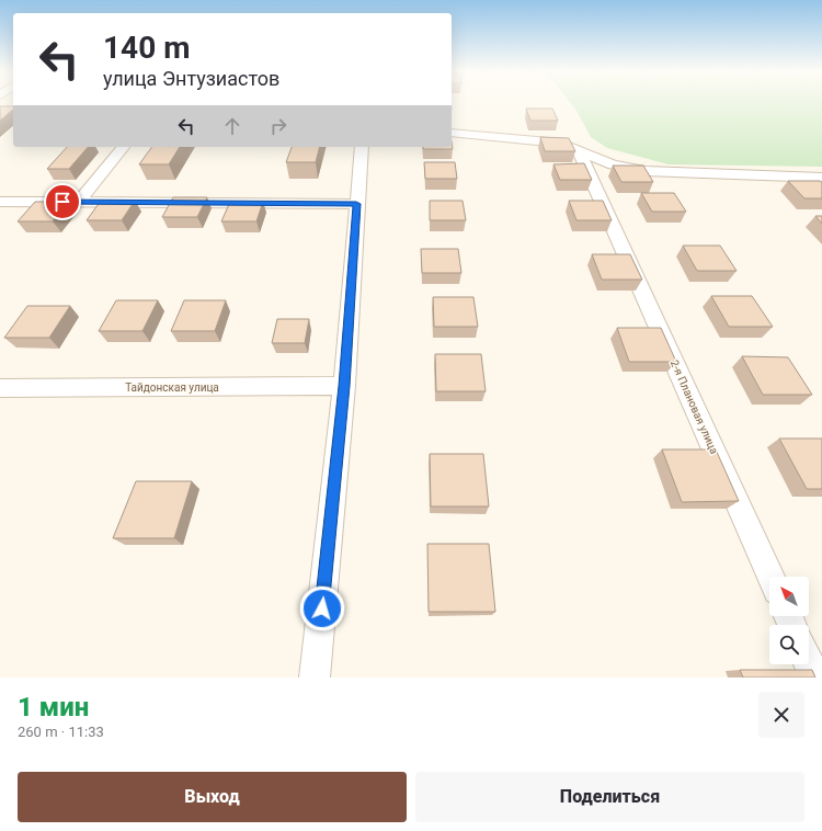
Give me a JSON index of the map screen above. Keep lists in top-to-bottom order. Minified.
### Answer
{"streets":{"street":["Тайдонская улица","2-я Плановая улица"]},"north":"top left","page":{"turn":["140 m","улица Энтузиастов"],"heading":["1 мин","260 m · 11:33"],"buttons":["Выход","Поделиться"]}}
